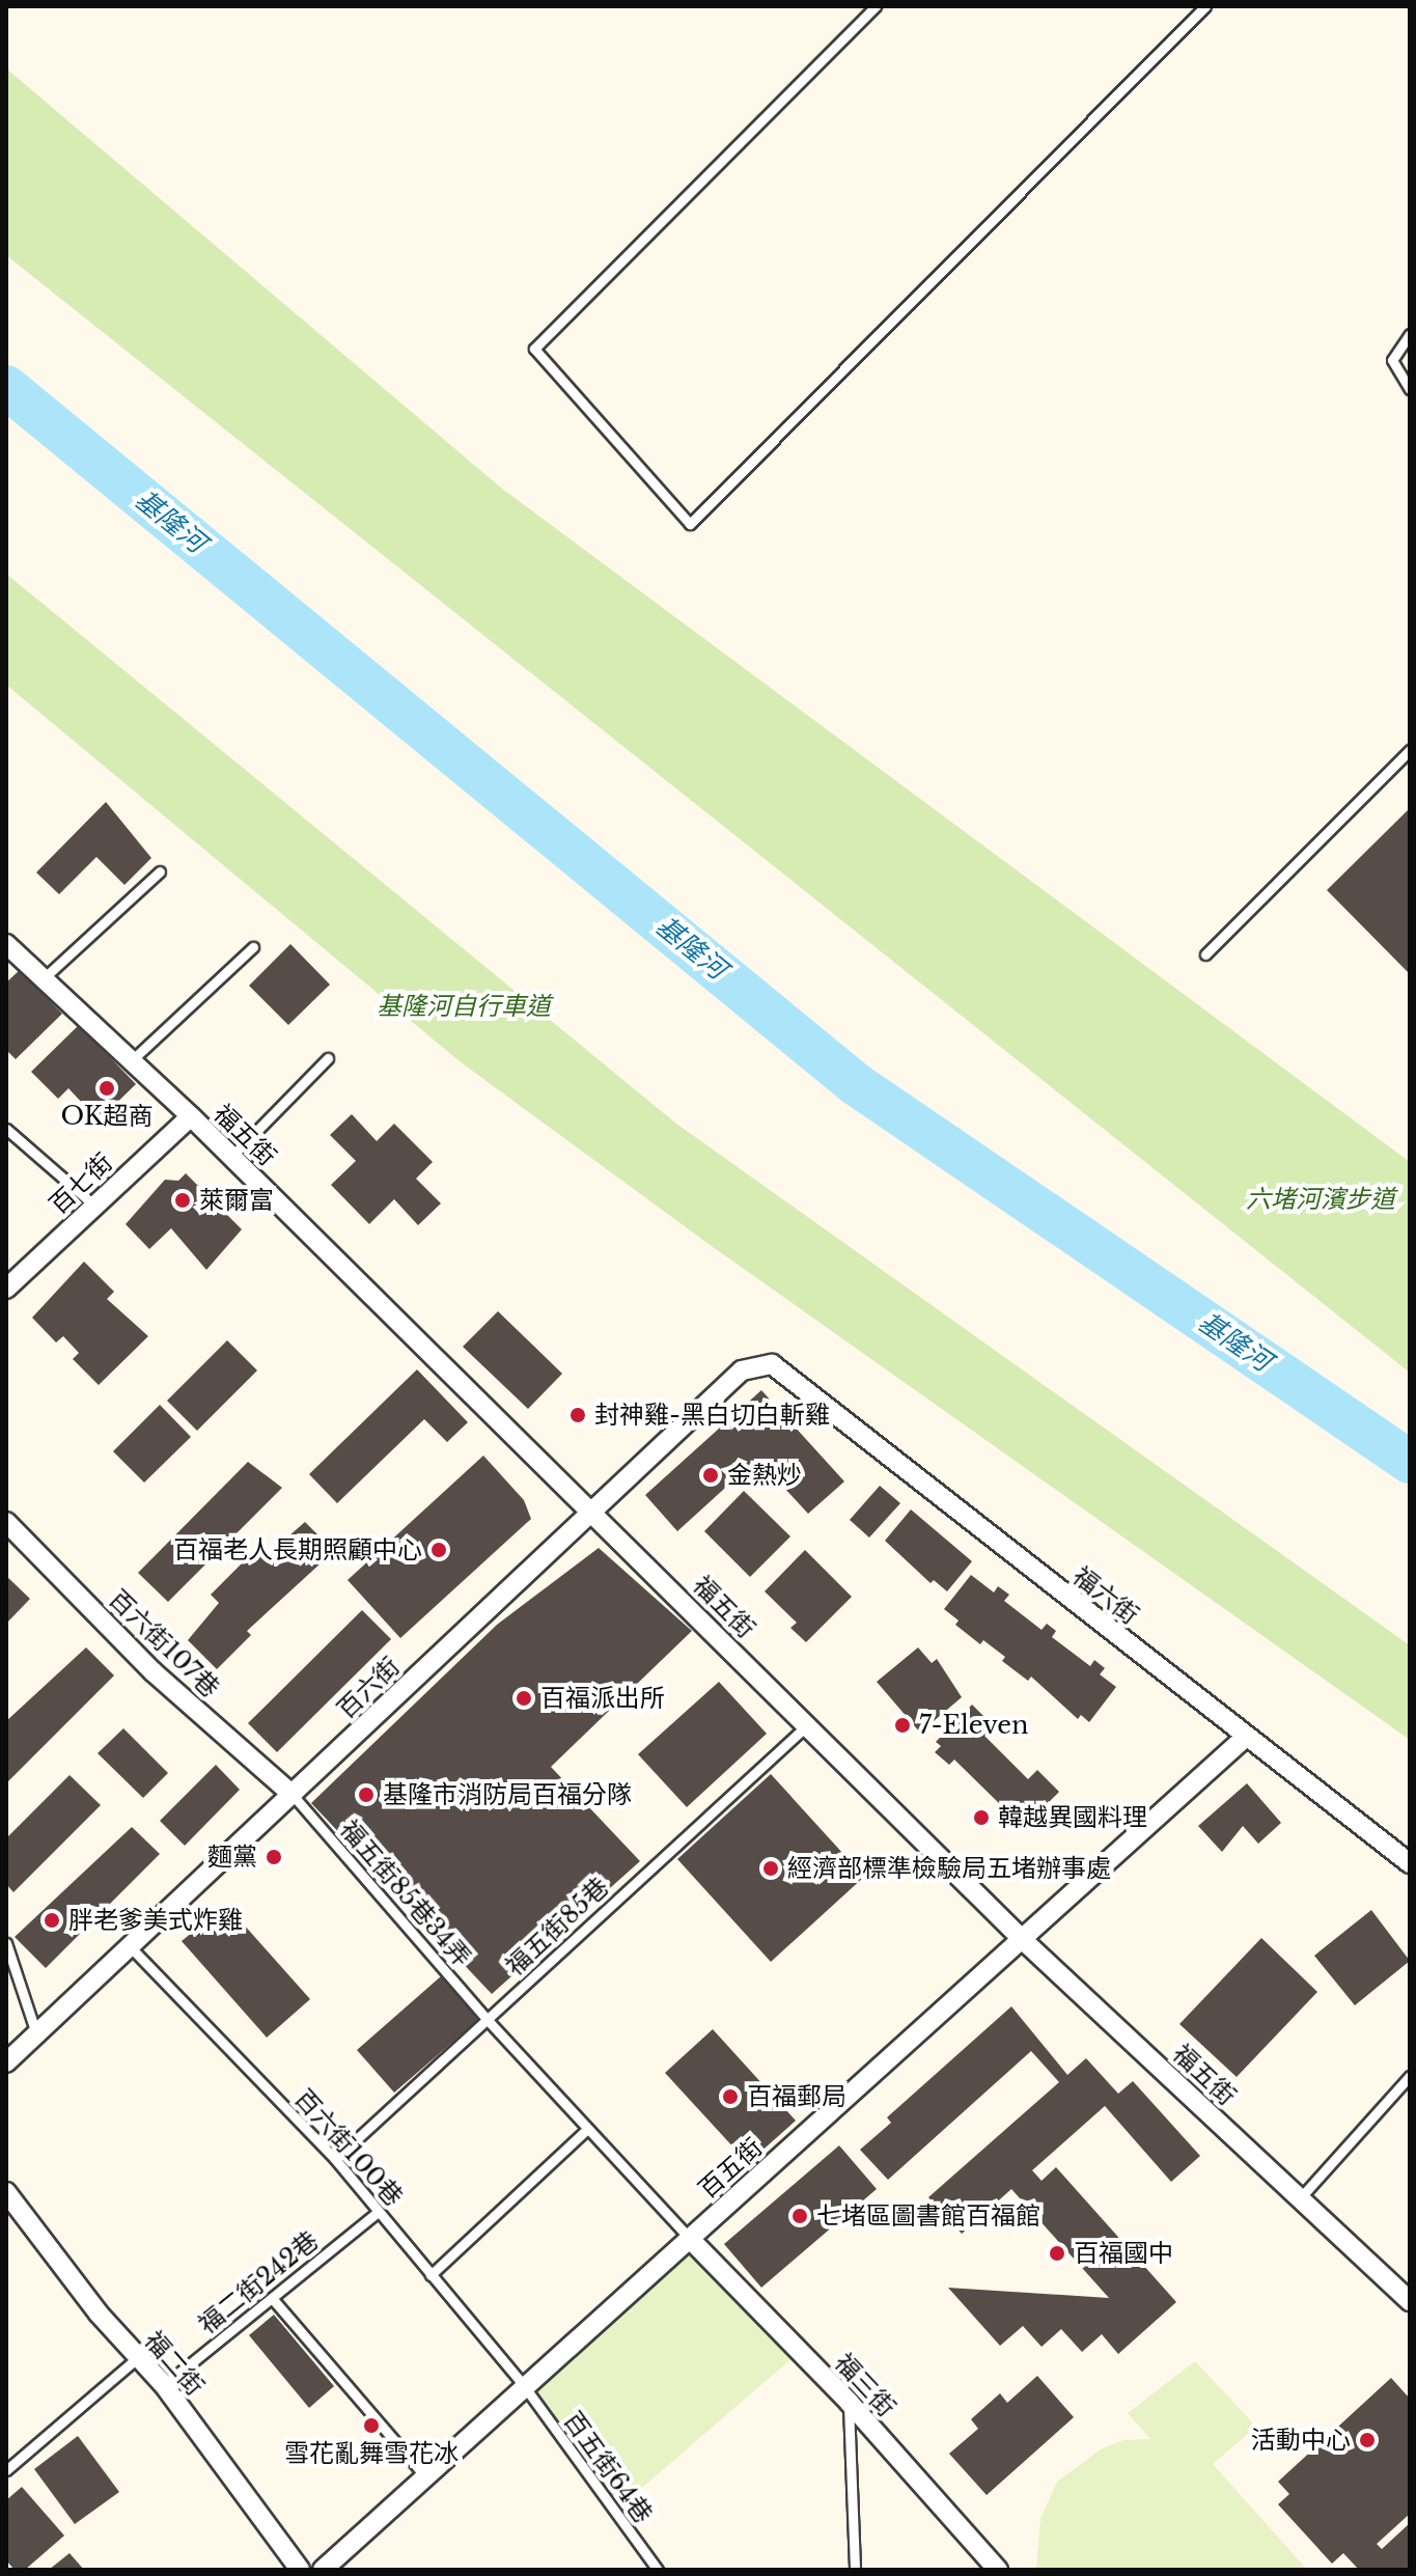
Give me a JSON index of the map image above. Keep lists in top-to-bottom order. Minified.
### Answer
{"streets":{"street":["福五街","百七街","福六街","百六街107巷","百六街","百五街","福二街","福三街"],"lane":["福五街85巷34弄","福五街85巷","百六街100巷","福二街242巷","百五街64巷"]},"crossings":[["福五街","百七街"],["福五街","百六街"],["福五街","福五街85巷"],["福五街","百五街"],["福六街","百六街"],["福六街","百五街"],["百六街107巷","百六街"],["百六街107巷","福五街85巷34弄"],["百六街","福五街85巷34弄"],["百六街","百六街100巷"],["福五街85巷34弄","福五街85巷"],["福五街85巷34弄","百五街"],["福五街85巷34弄","福三街"],["福五街85巷","百六街100巷"],["百六街100巷","百五街"],["百六街100巷","福二街242巷"],["百六街100巷","百五街64巷"],["百五街","福三街"],["百五街","百五街64巷"],["福二街242巷","福二街"]],"water":["基隆河"],"parks":["基隆河自行車道","六堵河濱步道"],"places":["OK超商","萊爾富","封神雞-黑白切白斬雞","金熱炒","百福老人長期照顧中心","百福派出所","7-Eleven","基隆市消防局百福分隊","韓越異國料理","麵黨","經濟部標準檢驗局五堵辦事處","胖老爹美式炸雞","百福郵局","七堵區圖書館百福館","百福國中","雪花亂舞雪花冰","活動中心"]}
